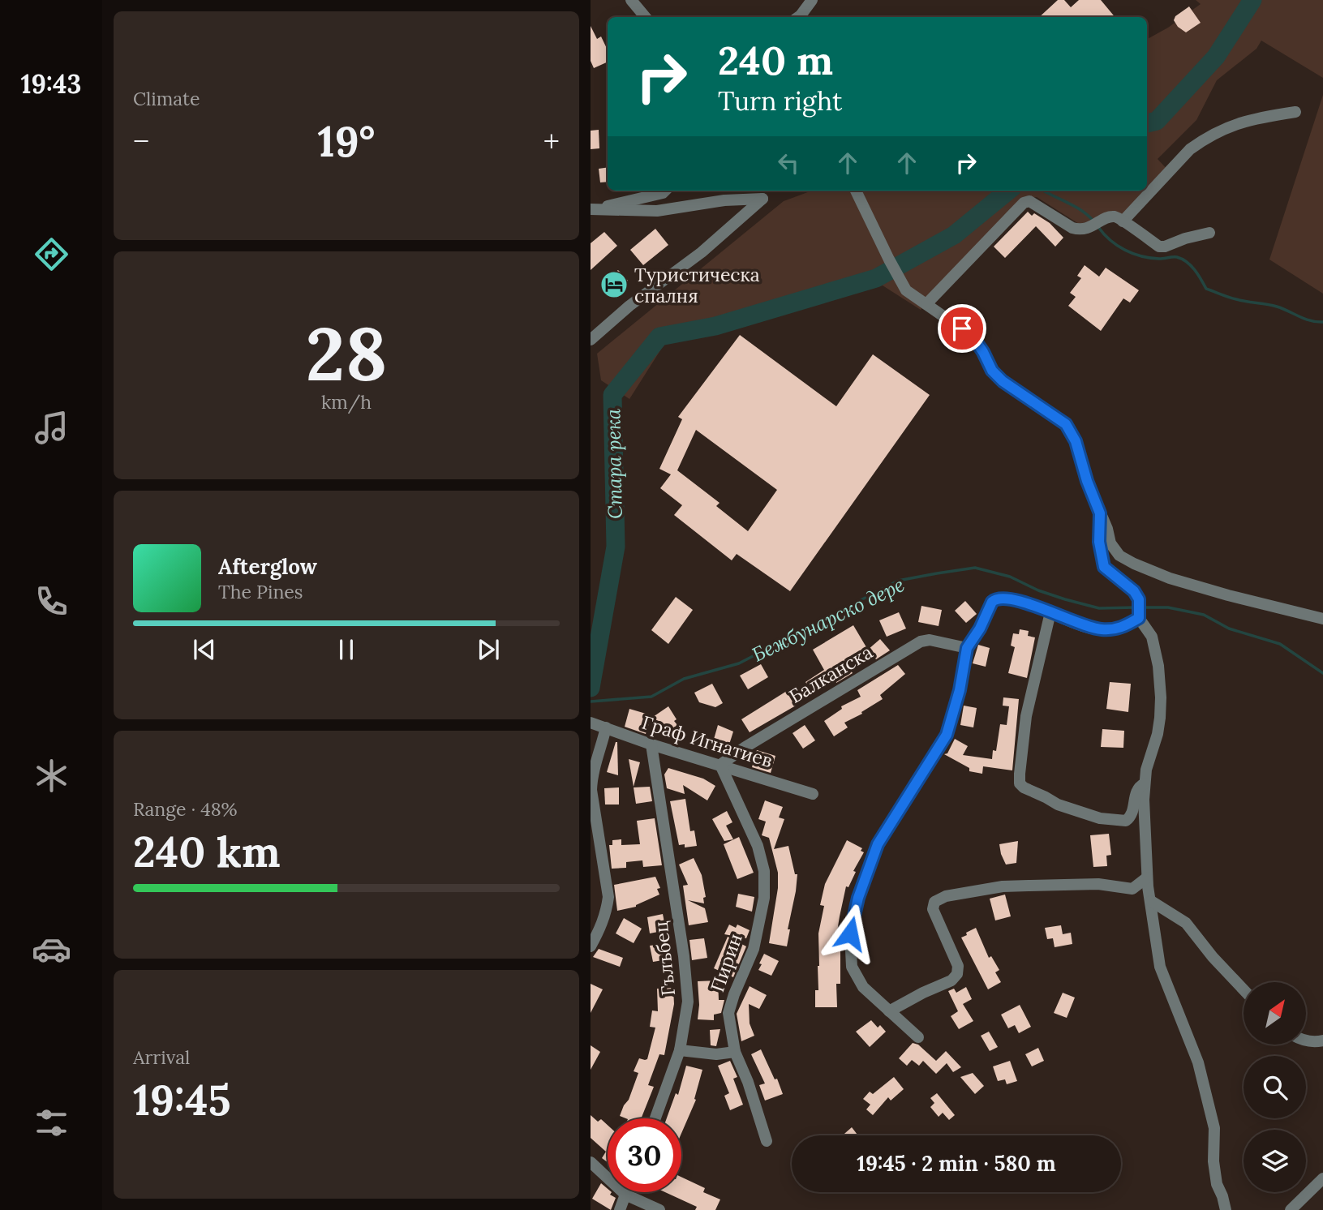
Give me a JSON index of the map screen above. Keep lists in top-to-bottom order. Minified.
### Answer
{"streets":{"street":["Балканска","Граф Игнатиев","Гълъбец","Пирин"]},"crossings":[["Балканска","Граф Игнатиев"],["Балканска","Пирин"],["Граф Игнатиев","Гълъбец"],["Граф Игнатиев","Пирин"]],"water":["Стара река","Бежбунарско дере"],"places":{"hotel":["Туристическа спалня"]},"north":"top right","page":{"tabs":"19:43","tile":["Climate",["28","km/h"],["Range · 48%","240 km"],["Arrival","19:45"]],"turn":["240 m","Turn right"],"heat":["−","19°","+"],"song":["Afterglow","The Pines"],"limit":"30","trip":"19:45 · 2 min · 580 m"}}
